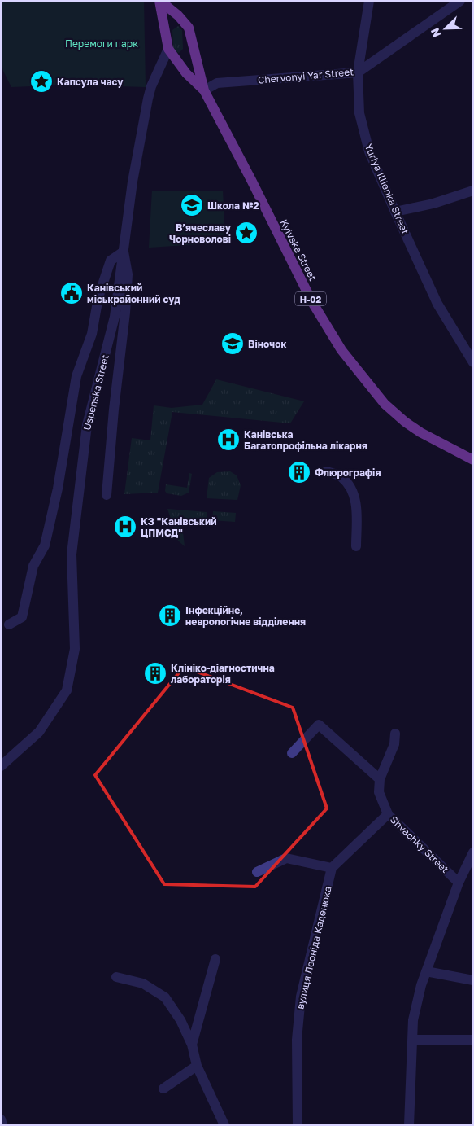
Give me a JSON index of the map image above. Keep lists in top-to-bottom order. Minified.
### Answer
{"streets":{"main road":["Kyivska Street","Н-02"],"street":["Chervonyi Yar Street","Yuriya Illienka Street","Uspenska Street","Shvachky Street","вулиця Леоніда Каденюка"]},"crossings":[["Chervonyi Yar Street","Yuriya Illienka Street"],["Chervonyi Yar Street","Kyivska Street"],["Kyivska Street","Н-02"],["Kyivska Street","Uspenska Street"],["Н-02","Uspenska Street"]],"parks":["Перемоги парк"],"places":{"place":["Капсула часу","В’ячеславу Чорноволові"],"school or university":["Школа №2","Віночок"],"public building":["Канівський міськрайонний суд"],"hospital":["Канівська Багатопрофільна лікарня","КЗ \"Канівський ЦПМСД\""],"building":["Флюрографія","Інфекційне, неврологічне відділення","Клініко-діагностична лабораторія"]},"north":"bottom left"}
